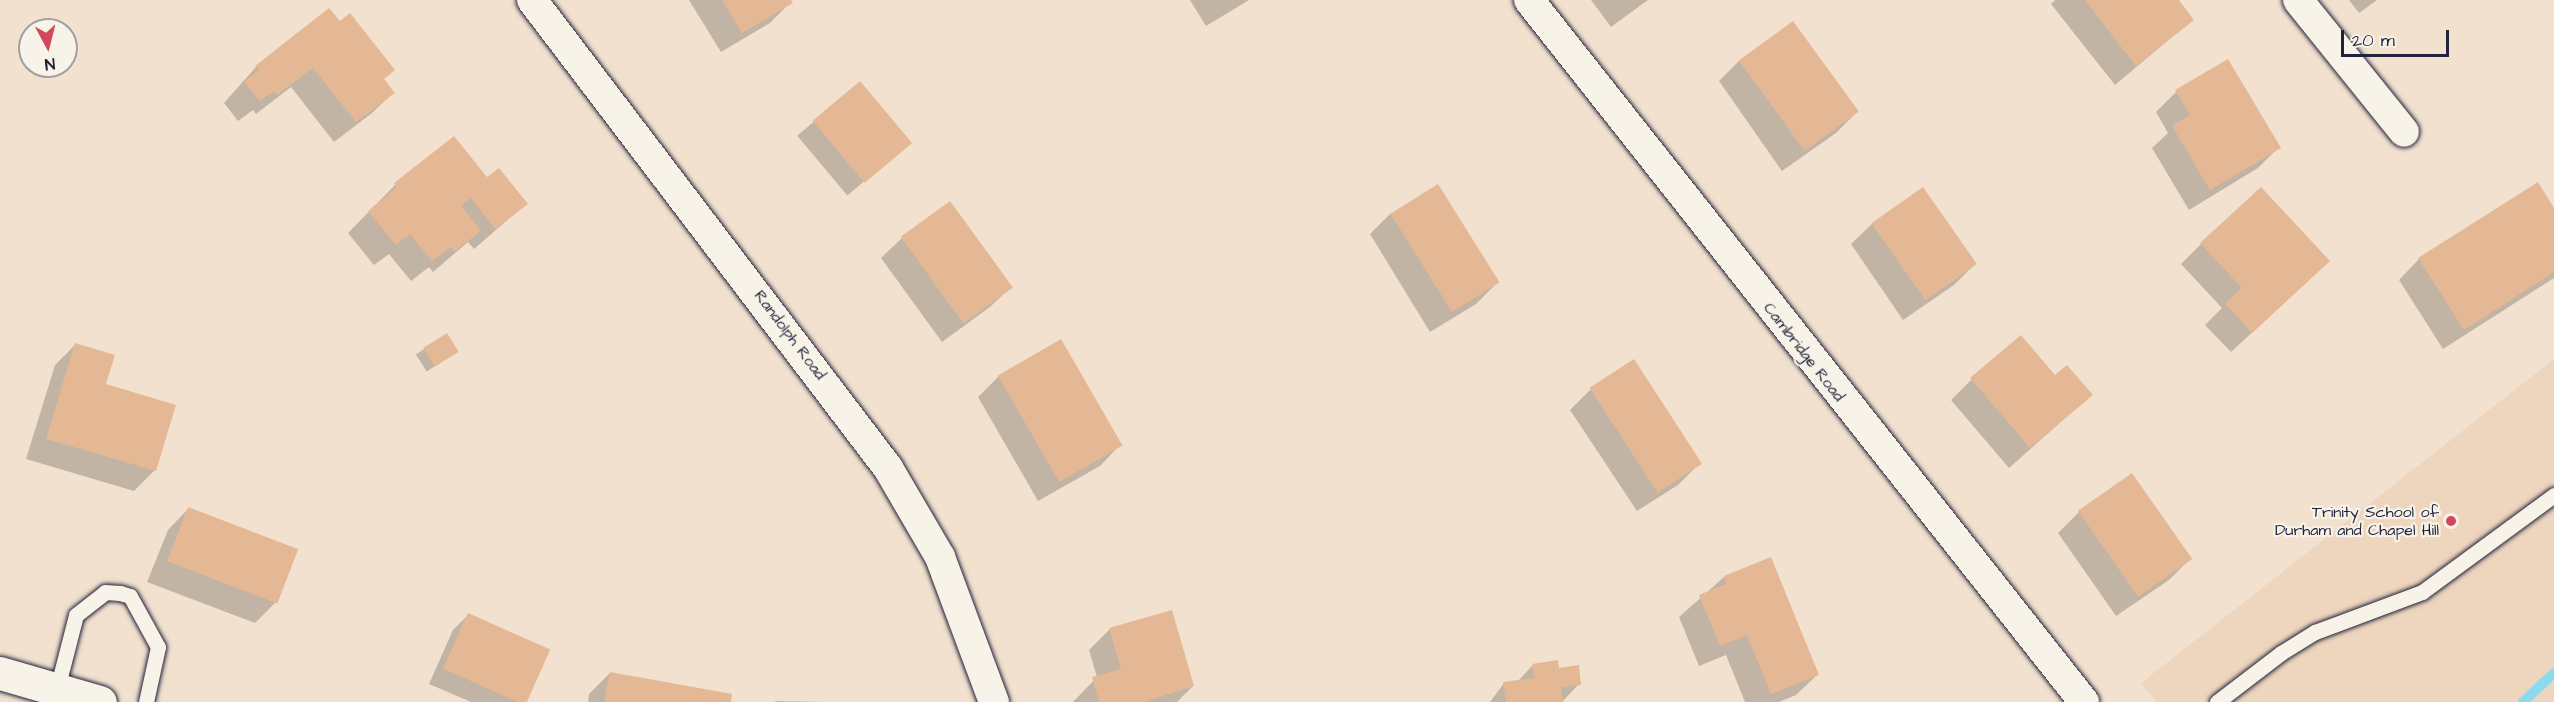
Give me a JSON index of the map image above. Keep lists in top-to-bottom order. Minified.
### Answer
{"streets":{"street":["Randolph Road","Cambridge Road"]},"places":["Trinity School of Durham and Chapel Hill"],"scale_bar":"20 m","north":"bottom"}
